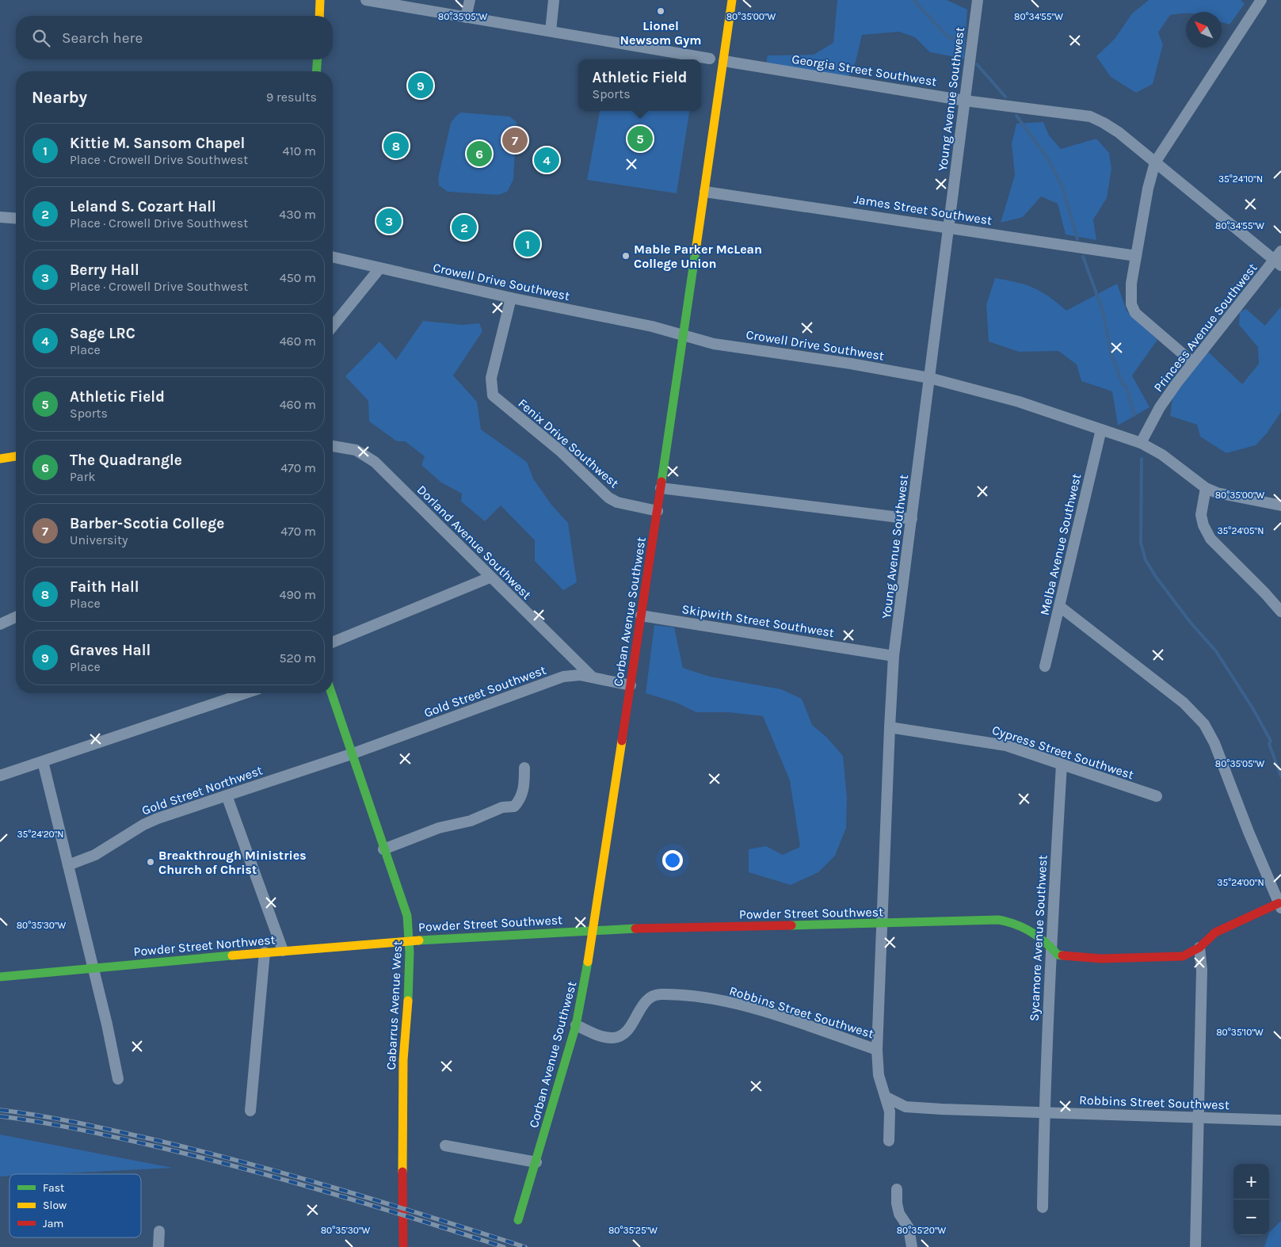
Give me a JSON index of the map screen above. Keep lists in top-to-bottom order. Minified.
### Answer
{"streets":{"street":["Georgia Street Southwest","Young Avenue Southwest","James Street Southwest","Crowell Drive Southwest","Princess Avenue Southwest","Fenix Drive Southwest","Dorland Avenue Southwest","Melba Avenue Southwest","Corban Avenue Southwest","Skipwith Street Southwest","Gold Street Southwest","Cypress Street Southwest","Gold Street Northwest","Powder Street Southwest","Sycamore Avenue Southwest","Powder Street Northwest","Cabarrus Avenue West","Robbins Street Southwest"]},"crossings":[["Georgia Street Southwest","Young Avenue Southwest"],["Georgia Street Southwest","Princess Avenue Southwest"],["Georgia Street Southwest","Corban Avenue Southwest"],["Young Avenue Southwest","James Street Southwest"],["Young Avenue Southwest","Crowell Drive Southwest"],["Young Avenue Southwest","Skipwith Street Southwest"],["Young Avenue Southwest","Cypress Street Southwest"],["Young Avenue Southwest","Powder Street Southwest"],["Young Avenue Southwest","Robbins Street Southwest"],["James Street Southwest","Corban Avenue Southwest"],["Crowell Drive Southwest","Princess Avenue Southwest"],["Crowell Drive Southwest","Fenix Drive Southwest"],["Crowell Drive Southwest","Melba Avenue Southwest"],["Crowell Drive Southwest","Corban Avenue Southwest"],["Fenix Drive Southwest","Corban Avenue Southwest"],["Dorland Avenue Southwest","Gold Street Southwest"],["Corban Avenue Southwest","Skipwith Street Southwest"],["Corban Avenue Southwest","Gold Street Southwest"],["Corban Avenue Southwest","Powder Street Southwest"],["Corban Avenue Southwest","Robbins Street Southwest"],["Gold Street Southwest","Gold Street Northwest"],["Gold Street Southwest","Cabarrus Avenue West"],["Cypress Street Southwest","Sycamore Avenue Southwest"],["Gold Street Northwest","Cabarrus Avenue West"],["Powder Street Southwest","Sycamore Avenue Southwest"],["Powder Street Southwest","Powder Street Northwest"],["Powder Street Southwest","Cabarrus Avenue West"],["Sycamore Avenue Southwest","Robbins Street Southwest"],["Powder Street Northwest","Cabarrus Avenue West"]],"places":["Lionel Newsom Gym","Mable Parker McLean College Union","Breakthrough Ministries Church of Christ"],"legend":["Fast","Slow","Jam"],"north":"top left","page":{"search":"Search here","popup":["Athletic Field","Sports"],"pins":["9","5","7","8","6","4","3","2","1"],"heading":["Nearby","9 results"],"list":[{"mark":"1","name":"Kittie M. Sansom Chapel","note":"Place · Crowell Drive Southwest","value":"410 m"},{"mark":"2","name":"Leland S. Cozart Hall","note":"Place · Crowell Drive Southwest","value":"430 m"},{"mark":"3","name":"Berry Hall","note":"Place · Crowell Drive Southwest","value":"450 m"},{"mark":"4","name":"Sage LRC","note":"Place","value":"460 m"},{"mark":"5","name":"Athletic Field","note":"Sports","value":"460 m"},{"mark":"6","name":"The Quadrangle","note":"Park","value":"470 m"},{"mark":"7","name":"Barber-Scotia College","note":"University","value":"470 m"},{"mark":"8","name":"Faith Hall","note":"Place","value":"490 m"},{"mark":"9","name":"Graves Hall","note":"Place","value":"520 m"}],"map_buttons":["+","−"]},"coordinates":["80°35'05\"W","80°35'00\"W","80°34'55\"W","35°24'10\"N","35°24'05\"N","35°24'20\"N","35°24'00\"N","80°35'30\"W","80°35'10\"W","80°35'25\"W","80°35'20\"W"]}
